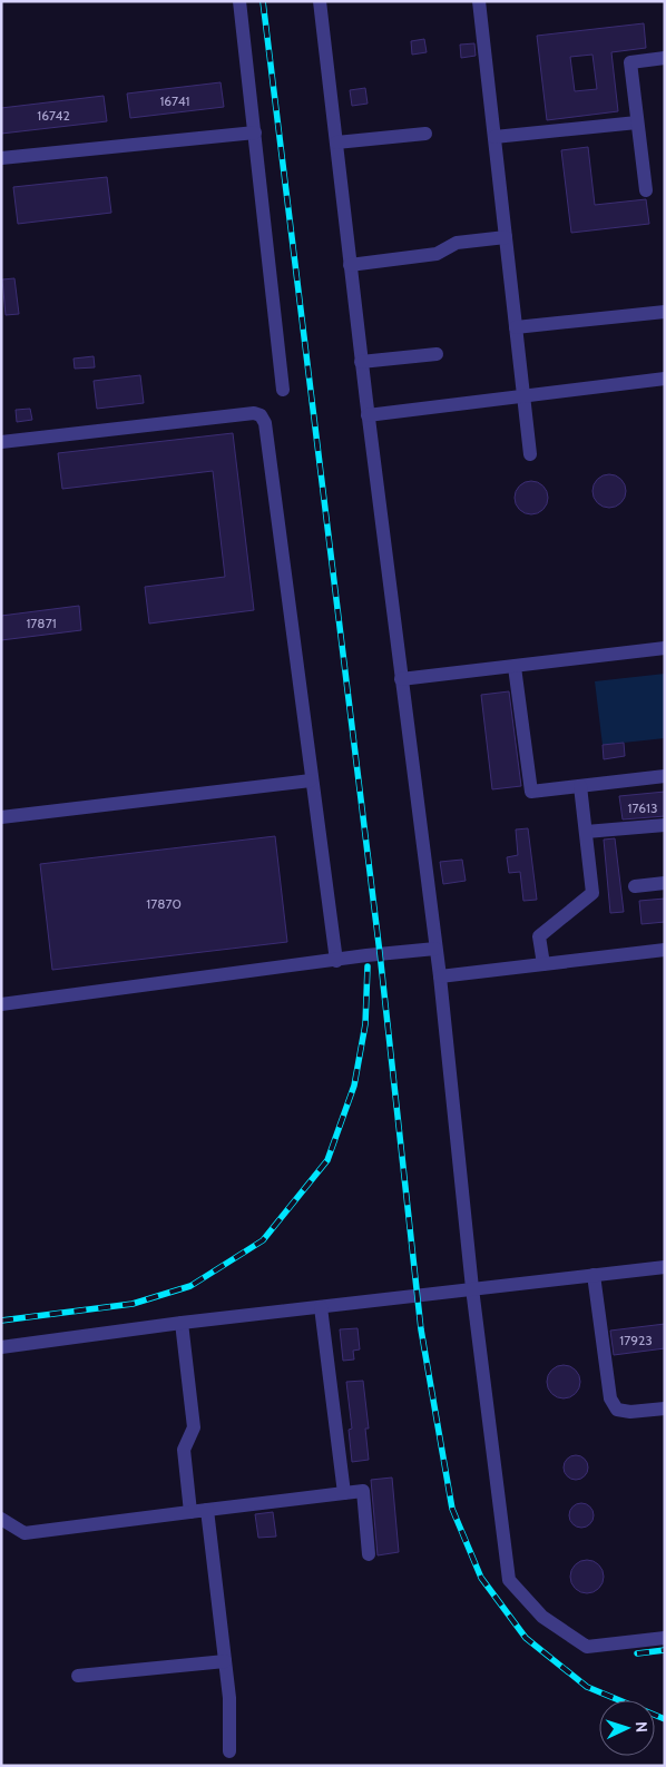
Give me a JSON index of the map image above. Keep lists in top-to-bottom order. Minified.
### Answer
{"house_numbers":["16741","16742","17871","17613","17870","17923"],"north":"right"}
